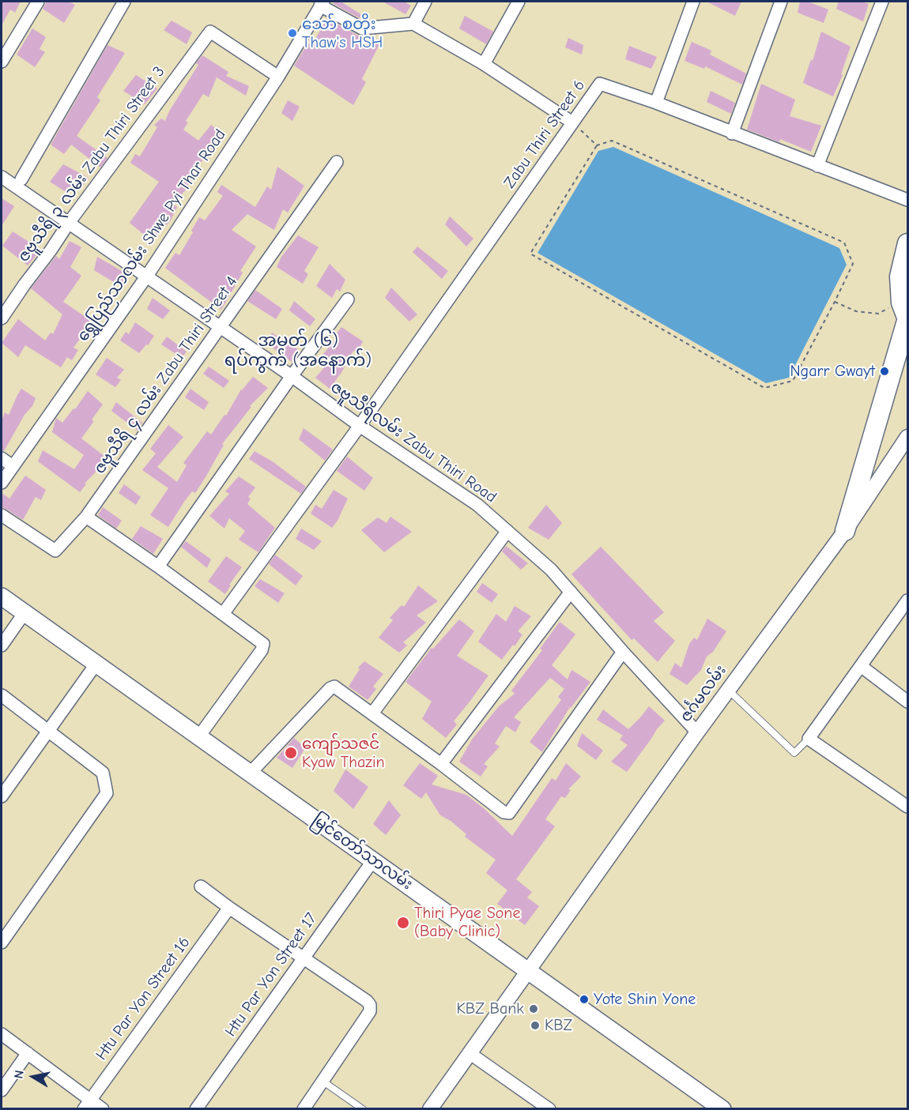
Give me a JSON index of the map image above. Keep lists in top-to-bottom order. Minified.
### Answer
{"streets":{"main road":["မြင်တော်သာလမ်း"],"street":["Zabu Thiri Street 6","ဇဗူသီရိ ၃ လမ်း Zabu Thiri Street 3","ရွှေပြည်သာလမ်း Shwe Pyi Thar Road","ဇဗူသီရိ ၄ လမ်း Zabu Thiri Street 4","ဇဗူသီရိလမ်း Zabu Thiri Road","ဇင်္ဂမလမ်း","Htu Par Yon Street 17","Htu Par Yon Street 16"]},"crossings":[["Zabu Thiri Street 6","ဇဗူသီရိလမ်း Zabu Thiri Road"],["ဇဗူသီရိ ၃ လမ်း Zabu Thiri Street 3","ရွှေပြည်သာလမ်း Shwe Pyi Thar Road"],["ဇဗူသီရိ ၃ လမ်း Zabu Thiri Street 3","ဇဗူသီရိလမ်း Zabu Thiri Road"],["ရွှေပြည်သာလမ်း Shwe Pyi Thar Road","ဇဗူသီရိလမ်း Zabu Thiri Road"],["ဇဗူသီရိ ၄ လမ်း Zabu Thiri Street 4","ဇဗူသီရိလမ်း Zabu Thiri Road"],["ဇဗူသီရိလမ်း Zabu Thiri Road","ဇင်္ဂမလမ်း"],["ဇင်္ဂမလမ်း","မြင်တော်သာလမ်း"],["မြင်တော်သာလမ်း","Htu Par Yon Street 17"]],"districts":["အမှတ် (၆) ရပ်ကွက် (အနောက်)"],"places":["သော် စတိုး Thaw's HSH","Ngarr Gwayt","ကျော်သဇင် Kyaw Thazin","Thiri Pyae Sone (Baby Clinic)","Yote Shin Yone","KBZ Bank","KBZ"],"north":"left"}
